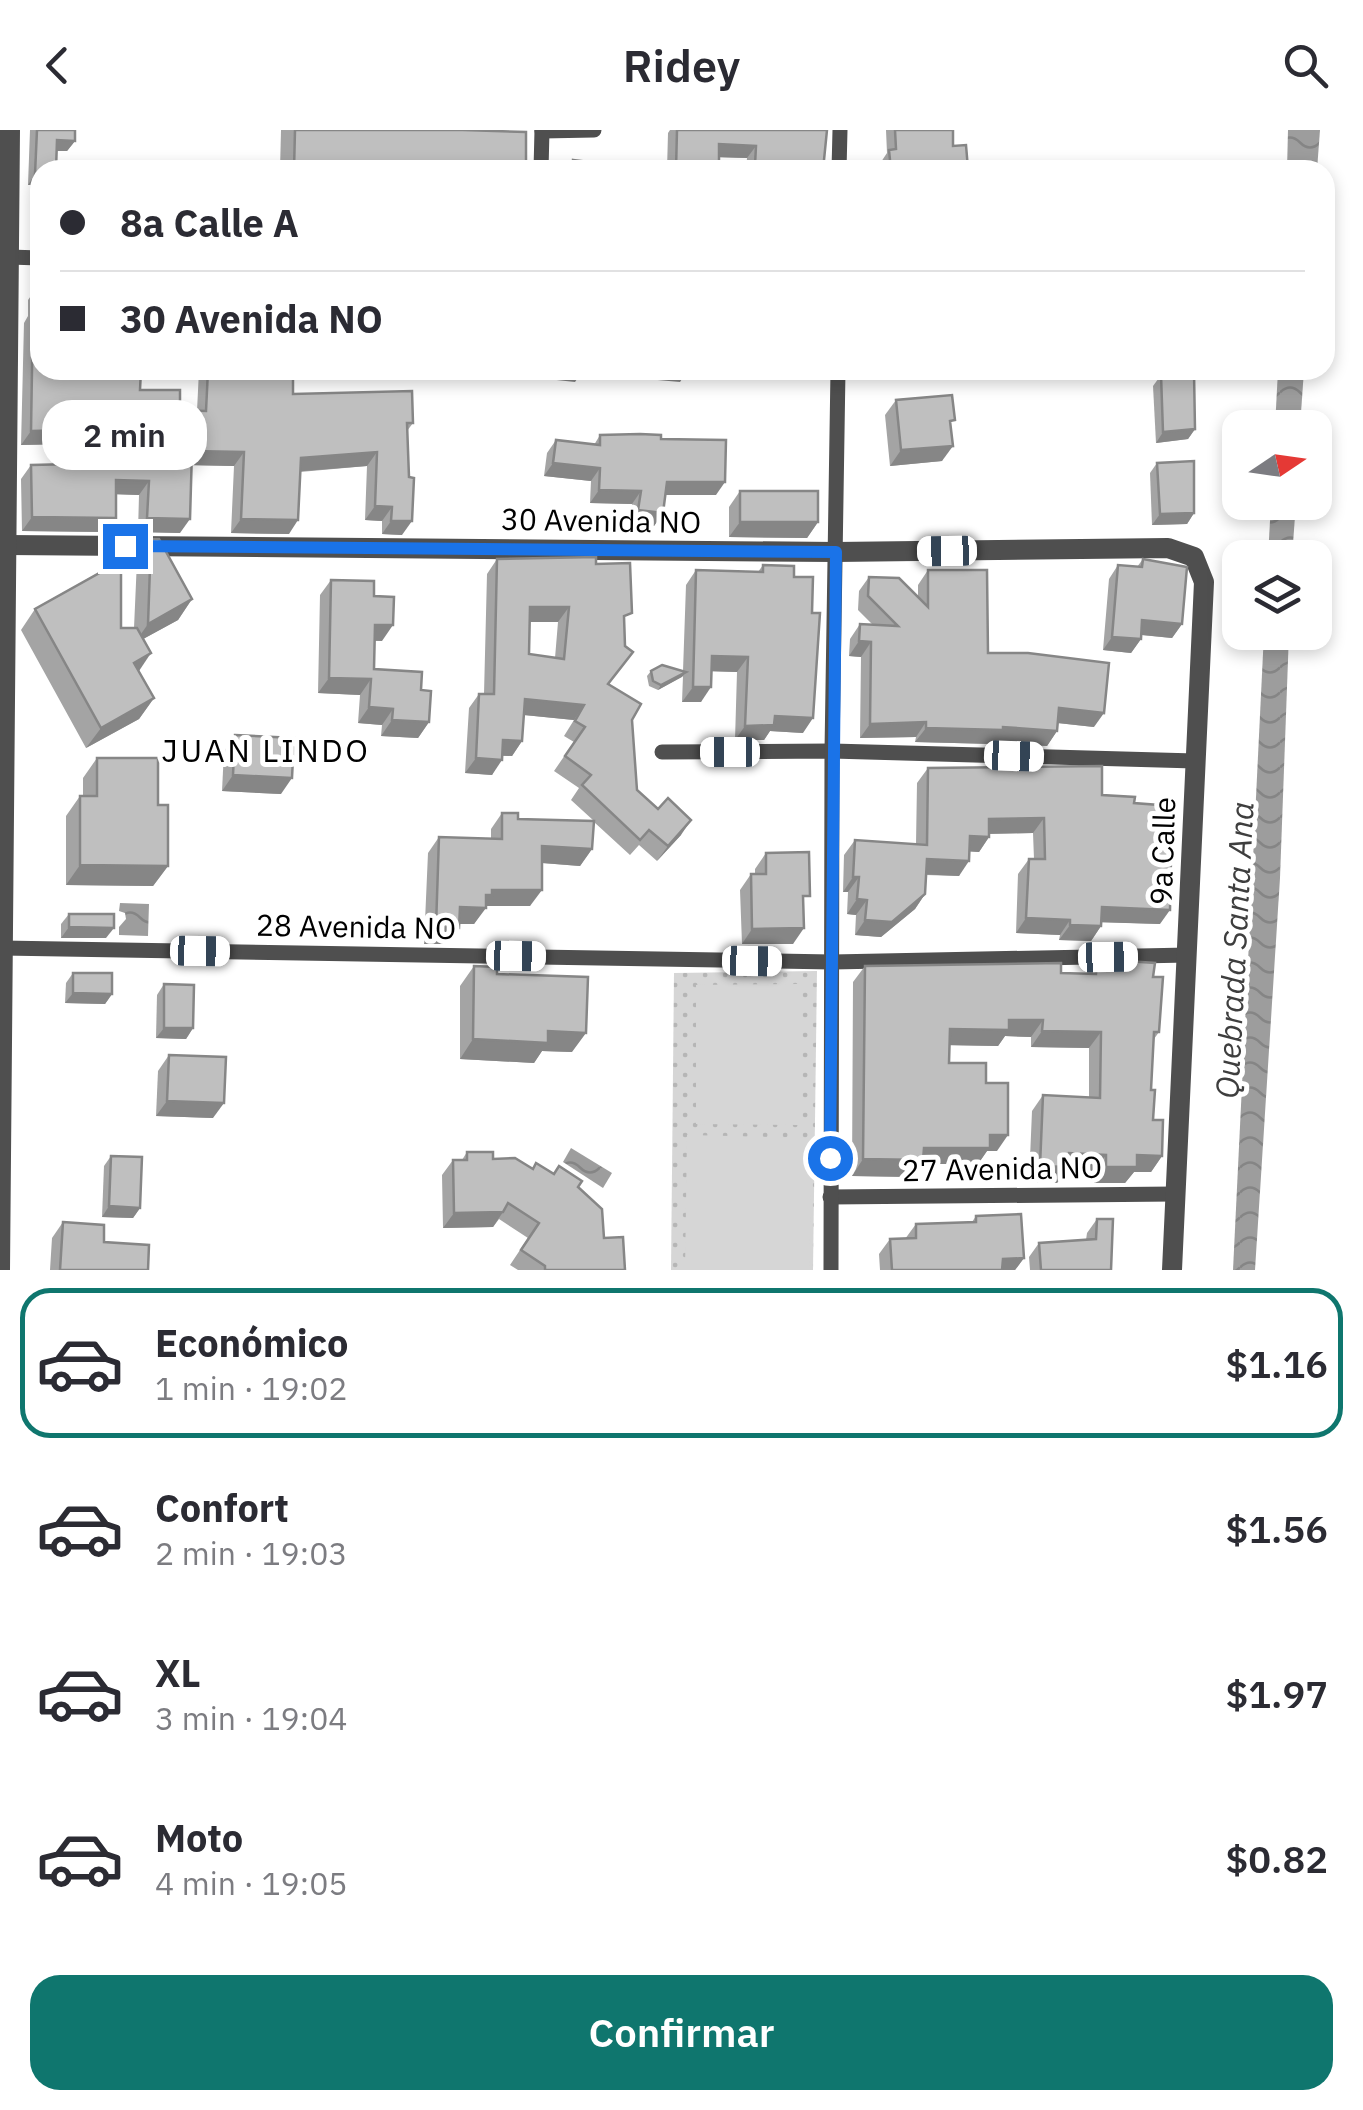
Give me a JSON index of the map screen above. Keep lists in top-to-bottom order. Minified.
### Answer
{"streets":{"street":["30 Avenida NO","9a Calle","28 Avenida NO","27 Avenida NO"]},"crossings":[["30 Avenida NO","9a Calle"],["9a Calle","28 Avenida NO"],["9a Calle","27 Avenida NO"]],"districts":["JUAN LINDO"],"water":["Quebrada Santa Ana"],"north":"right","page":{"header":"Ridey","banner":["8a Calle A","30 Avenida NO"],"bubble":"2 min","list":[{"name":"Económico","note":"1 min · 19:02","value":"$1.16"},{"name":"Confort","note":"2 min · 19:03","value":"$1.56"},{"name":"XL","note":"3 min · 19:04","value":"$1.97"},{"name":"Moto","note":"4 min · 19:05","value":"$0.82"}],"buttons":"Confirmar"}}
